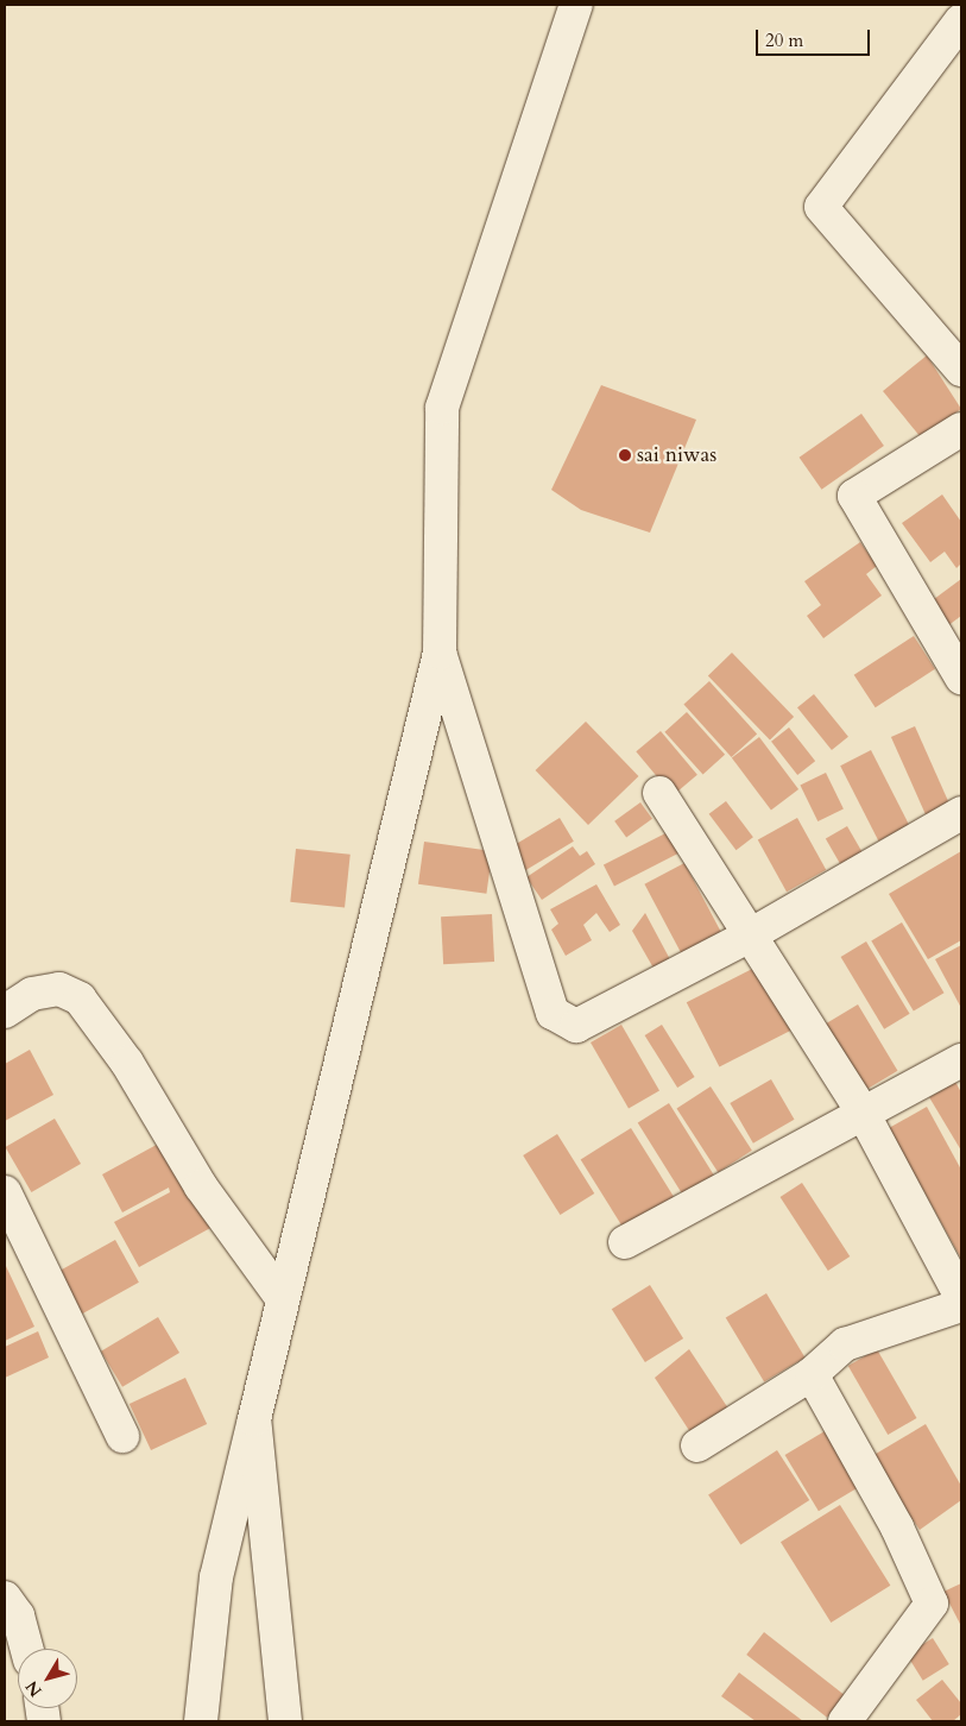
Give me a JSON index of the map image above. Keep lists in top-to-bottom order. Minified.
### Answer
{"places":["sai niwas"],"scale_bar":"20 m","north":"bottom left"}
